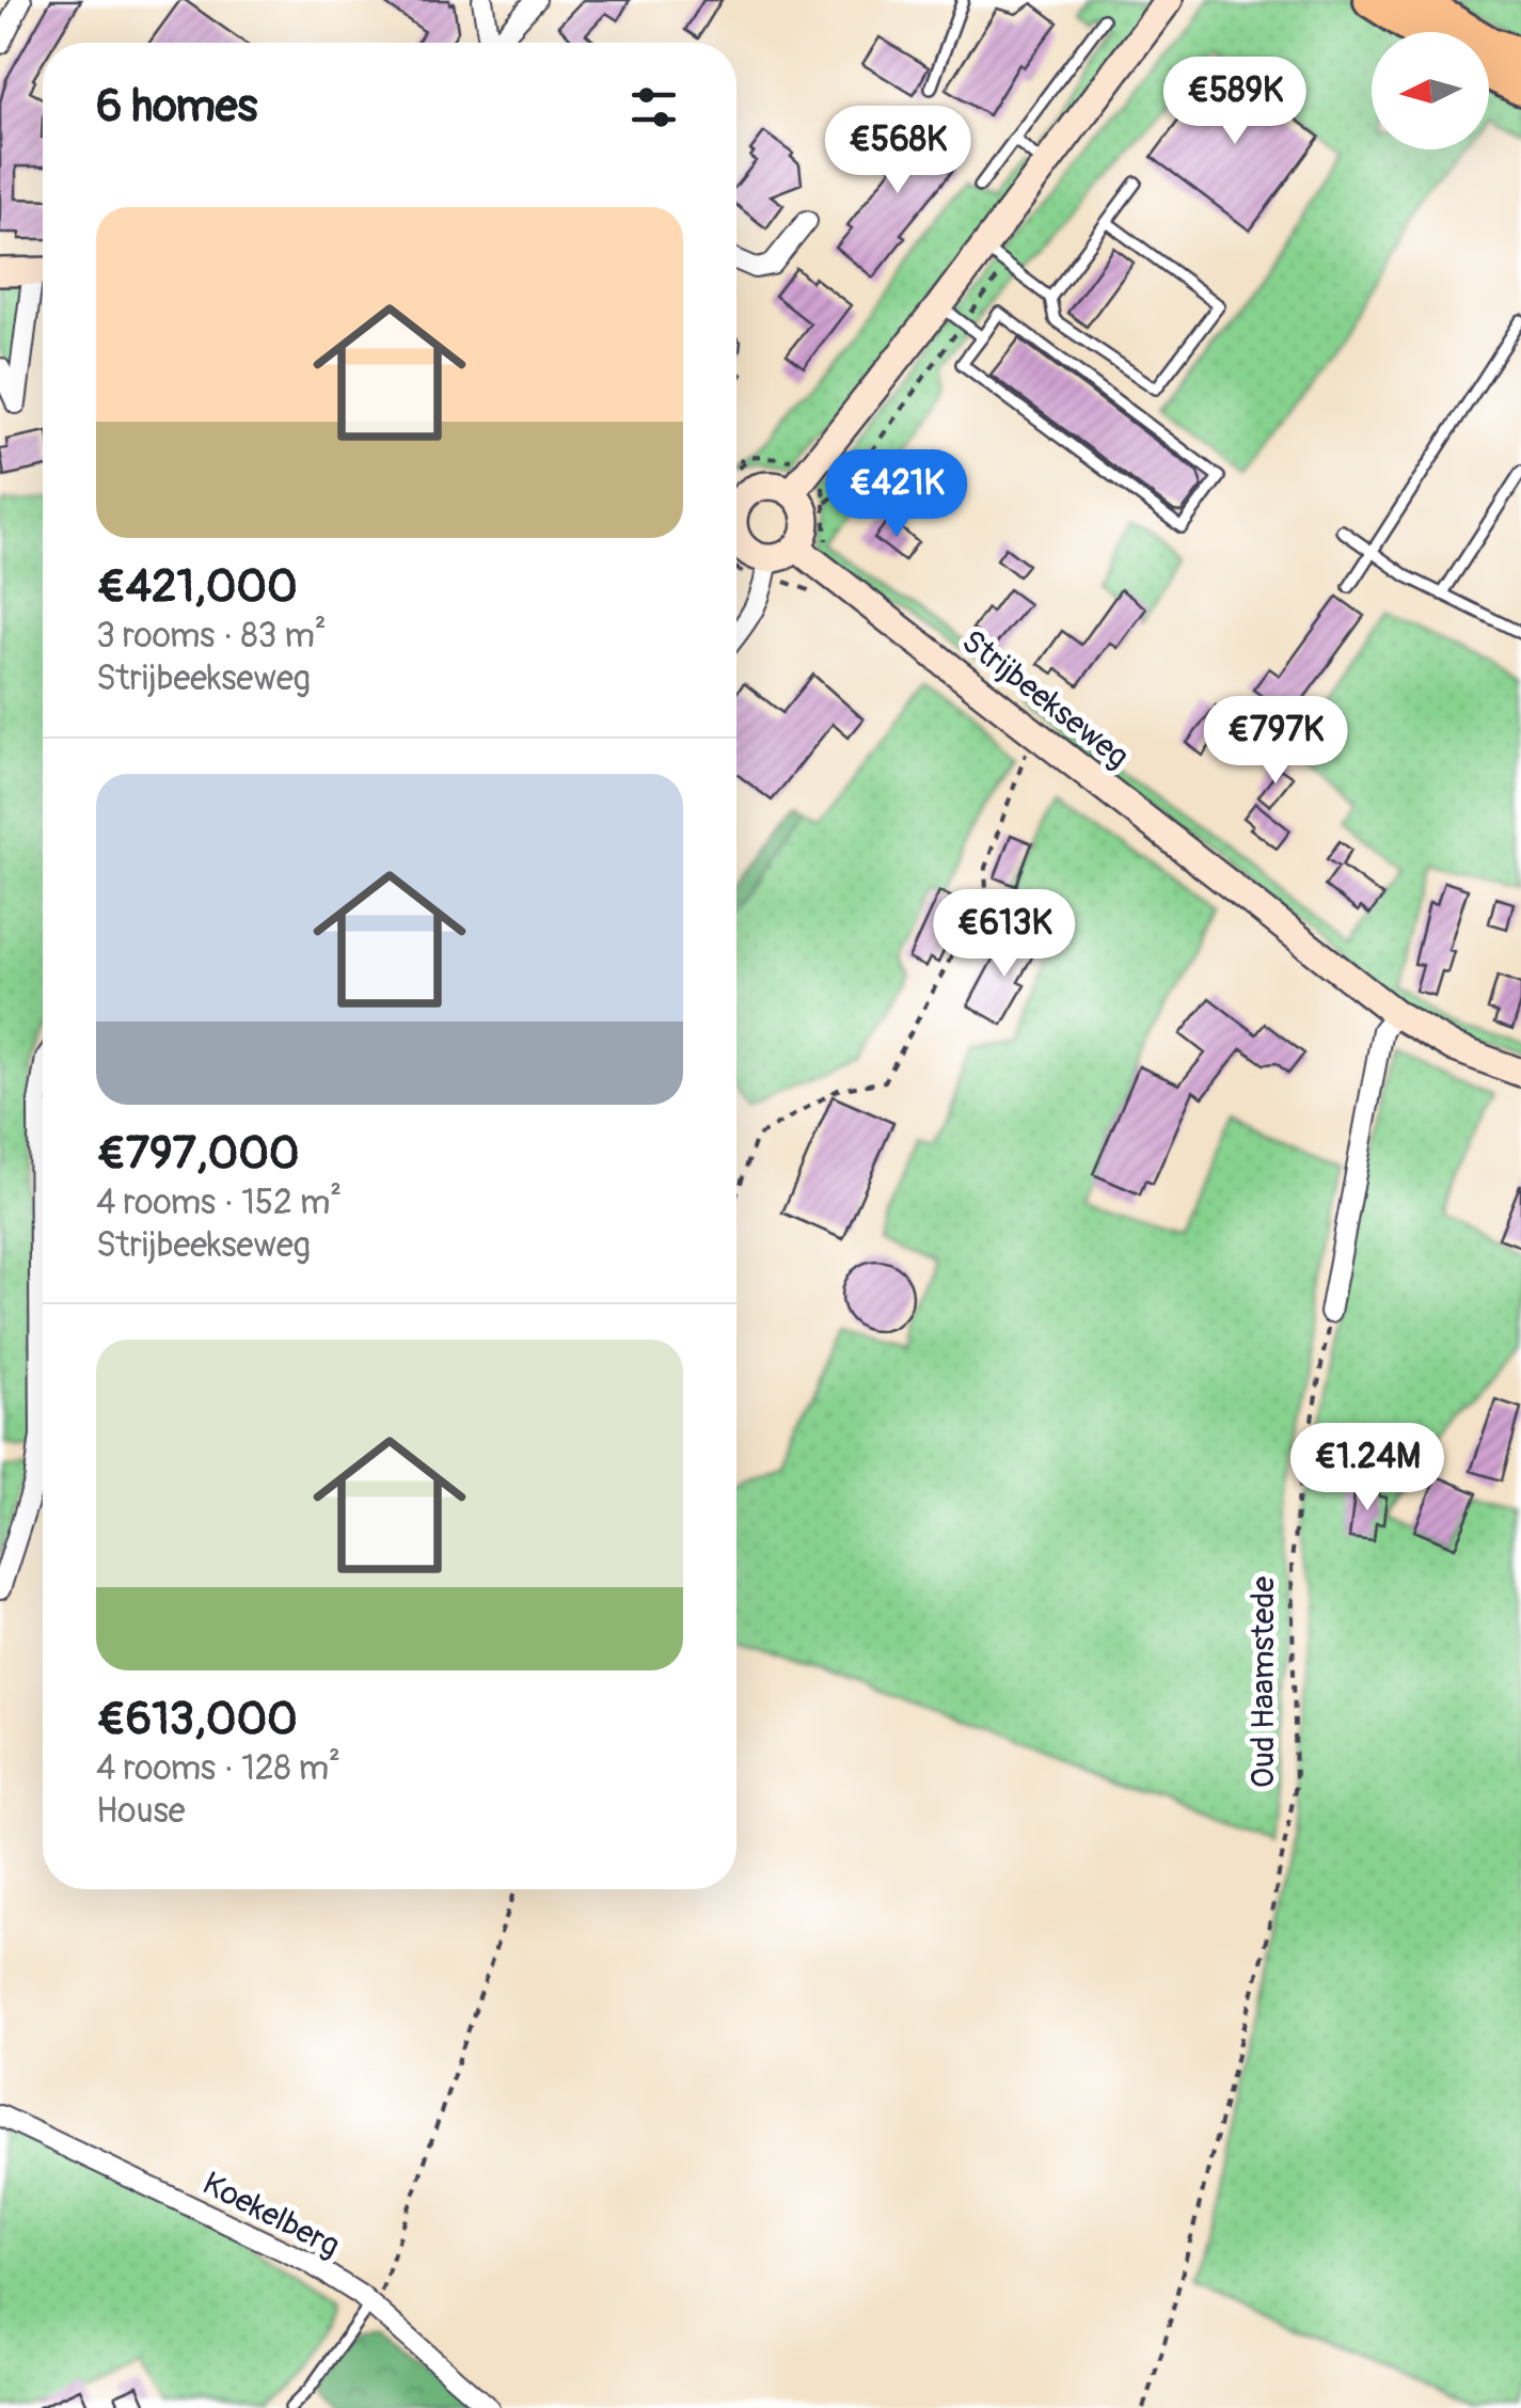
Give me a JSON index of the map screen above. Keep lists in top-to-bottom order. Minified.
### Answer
{"streets":{"main road":["Strijbeekseweg"],"street":["Koekelberg"],"path":["Oud Haamstede"]},"north":"left","page":{"heading":"6 homes","price":["€589K","€568K","€421K","€797K","€613K","€1.24M"],"list":[{"name":"€421,000","note":"3 rooms · 83 m² · Strijbeekseweg"},{"name":"€797,000","note":"4 rooms · 152 m² · Strijbeekseweg"},{"name":"€613,000","note":"4 rooms · 128 m² · House"}]}}
